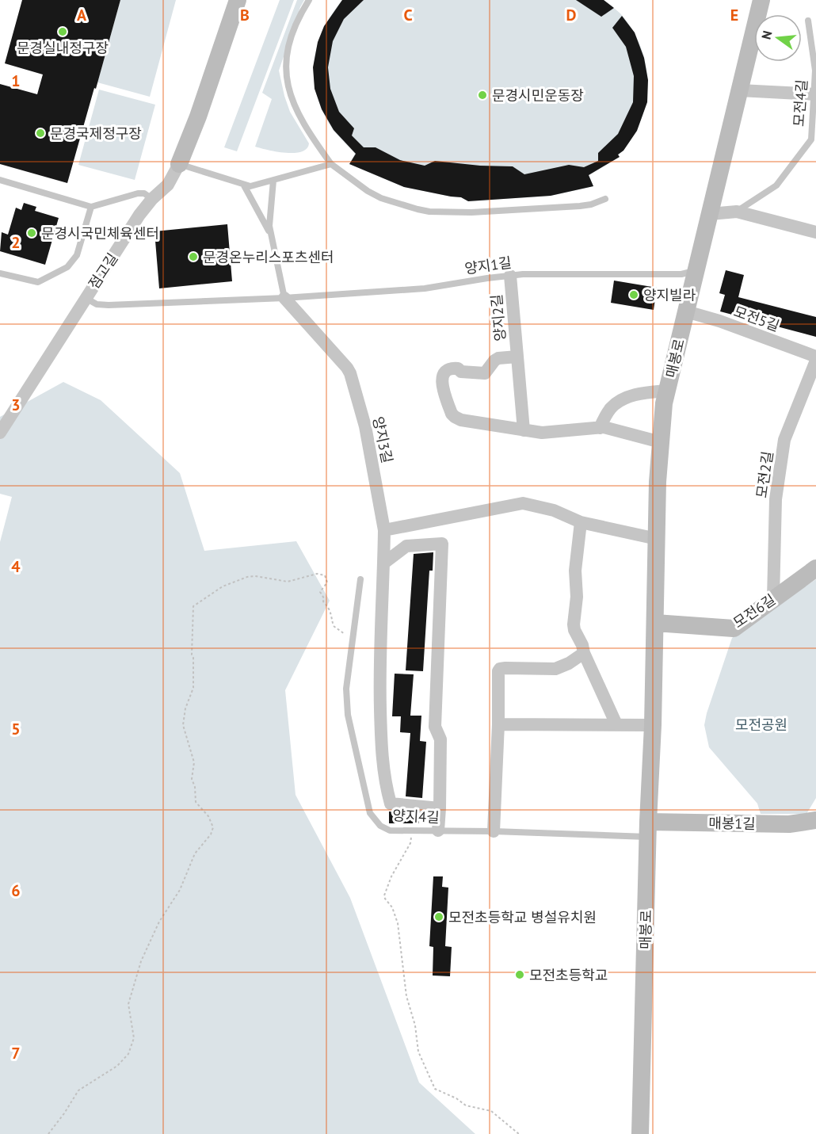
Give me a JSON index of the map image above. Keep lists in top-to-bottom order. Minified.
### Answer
{"streets":{"street":["점고길","양지2길","모전5길","매봉로","양지3길","모전2길","모전6길","매봉1길"],"lane":["모전4길","양지1길","양지4길"]},"crossings":[["양지1길","점고길"],["양지1길","양지2길"],["양지1길","매봉로"],["양지1길","양지3길"],["양지2길","매봉로"],["모전5길","매봉로"],["매봉로","모전6길"],["매봉로","양지4길"],["매봉로","매봉1길"],["모전2길","모전6길"],["양지4길","매봉1길"]],"parks":["모전공원"],"places":["문경실내정구장","문경시민운동장","문경국제정구장","문경시국민체육센터","문경온누리스포츠센터","양지빌라","모전초등학교 병설유치원","모전초등학교"],"north":"left","grid":{"columns":["A","B","C","D","E"],"rows":["1","2","3","4","5","6","7"]}}
